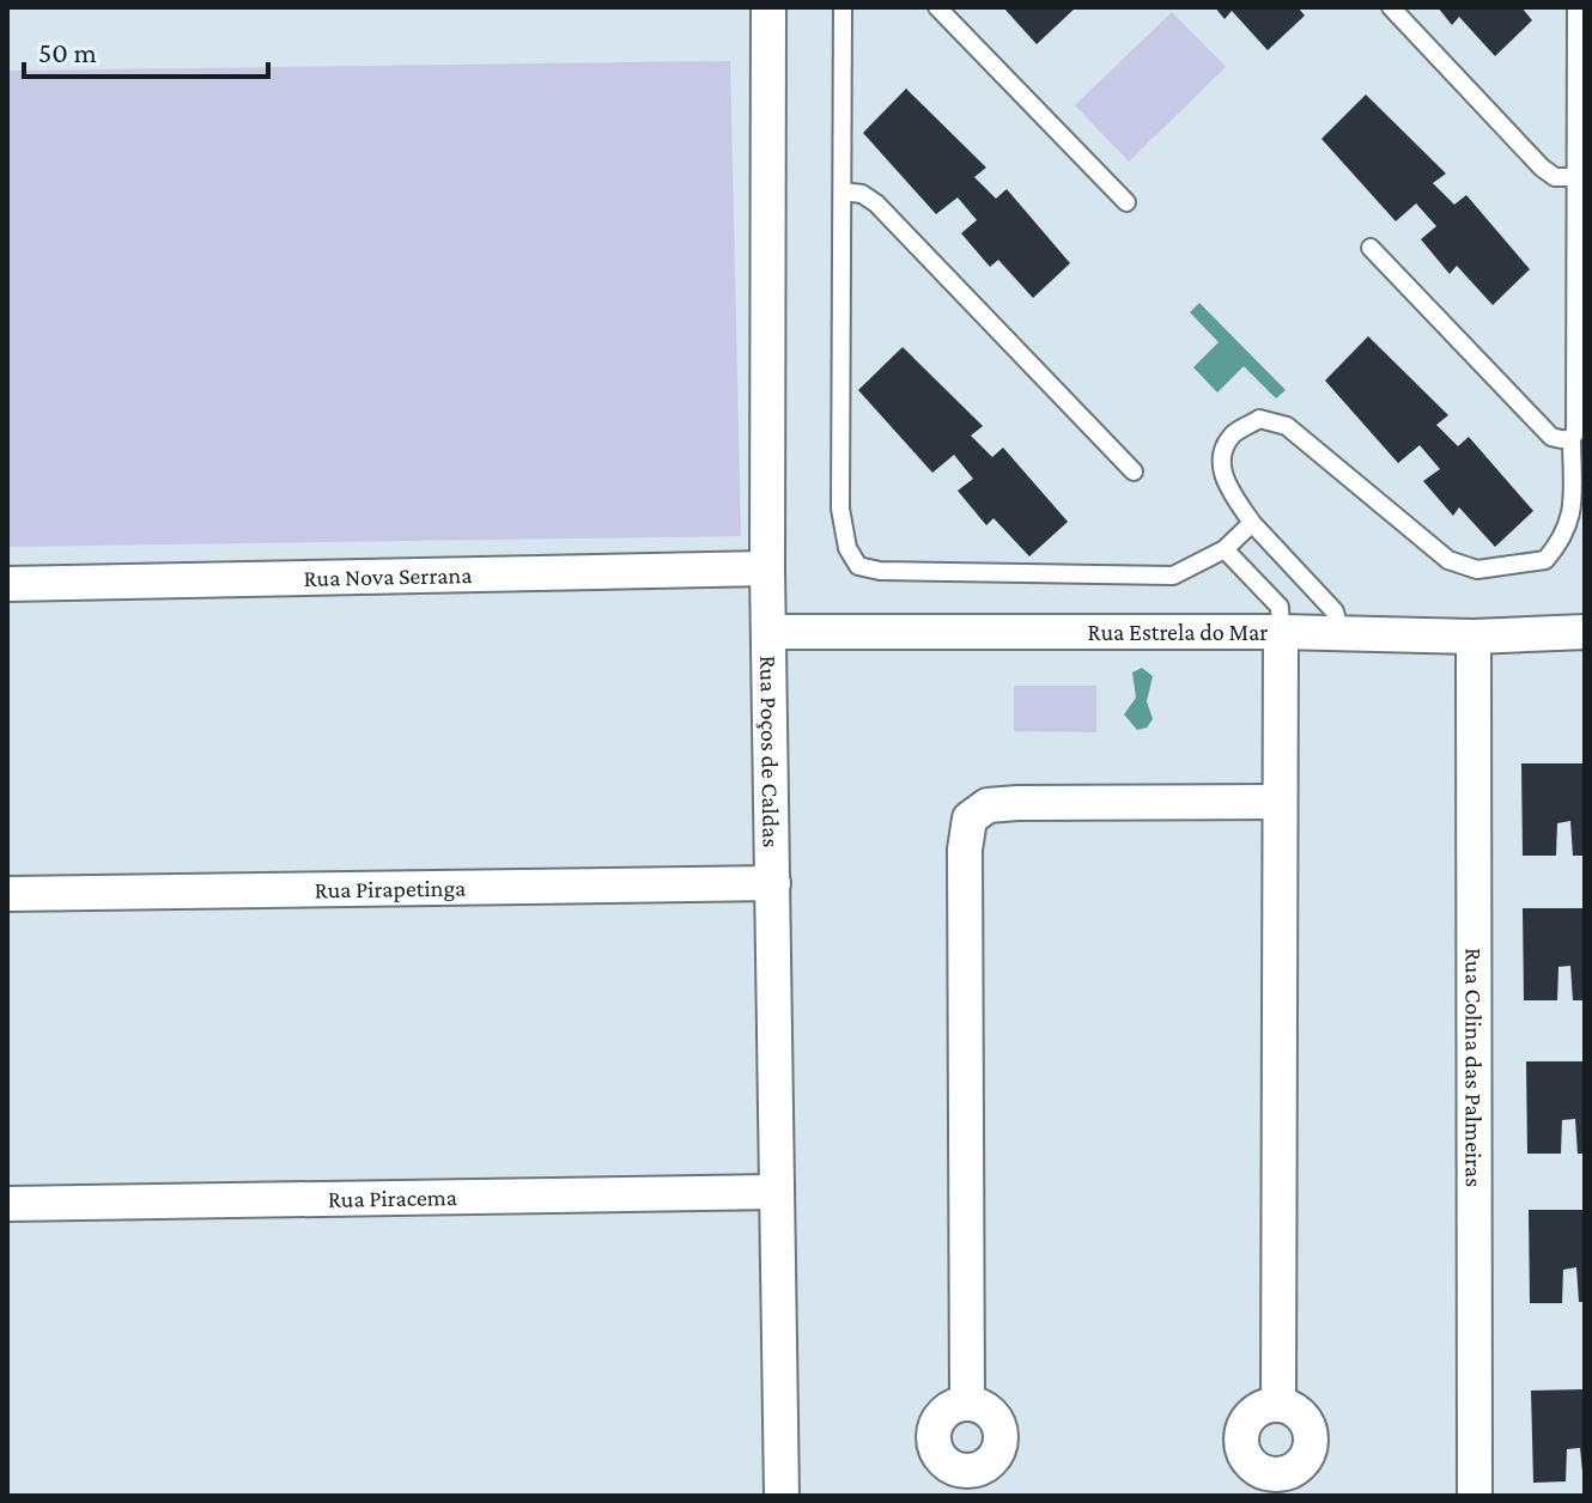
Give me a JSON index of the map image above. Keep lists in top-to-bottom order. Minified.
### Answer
{"streets":{"street":["Rua Nova Serrana","Rua Estrela do Mar","Rua Poços de Caldas","Rua Pirapetinga","Rua Colina das Palmeiras","Rua Piracema"]},"crossings":[["Rua Nova Serrana","Rua Poços de Caldas"],["Rua Estrela do Mar","Rua Poços de Caldas"],["Rua Estrela do Mar","Rua Colina das Palmeiras"],["Rua Poços de Caldas","Rua Pirapetinga"],["Rua Poços de Caldas","Rua Piracema"]],"scale_bar":"50 m"}
